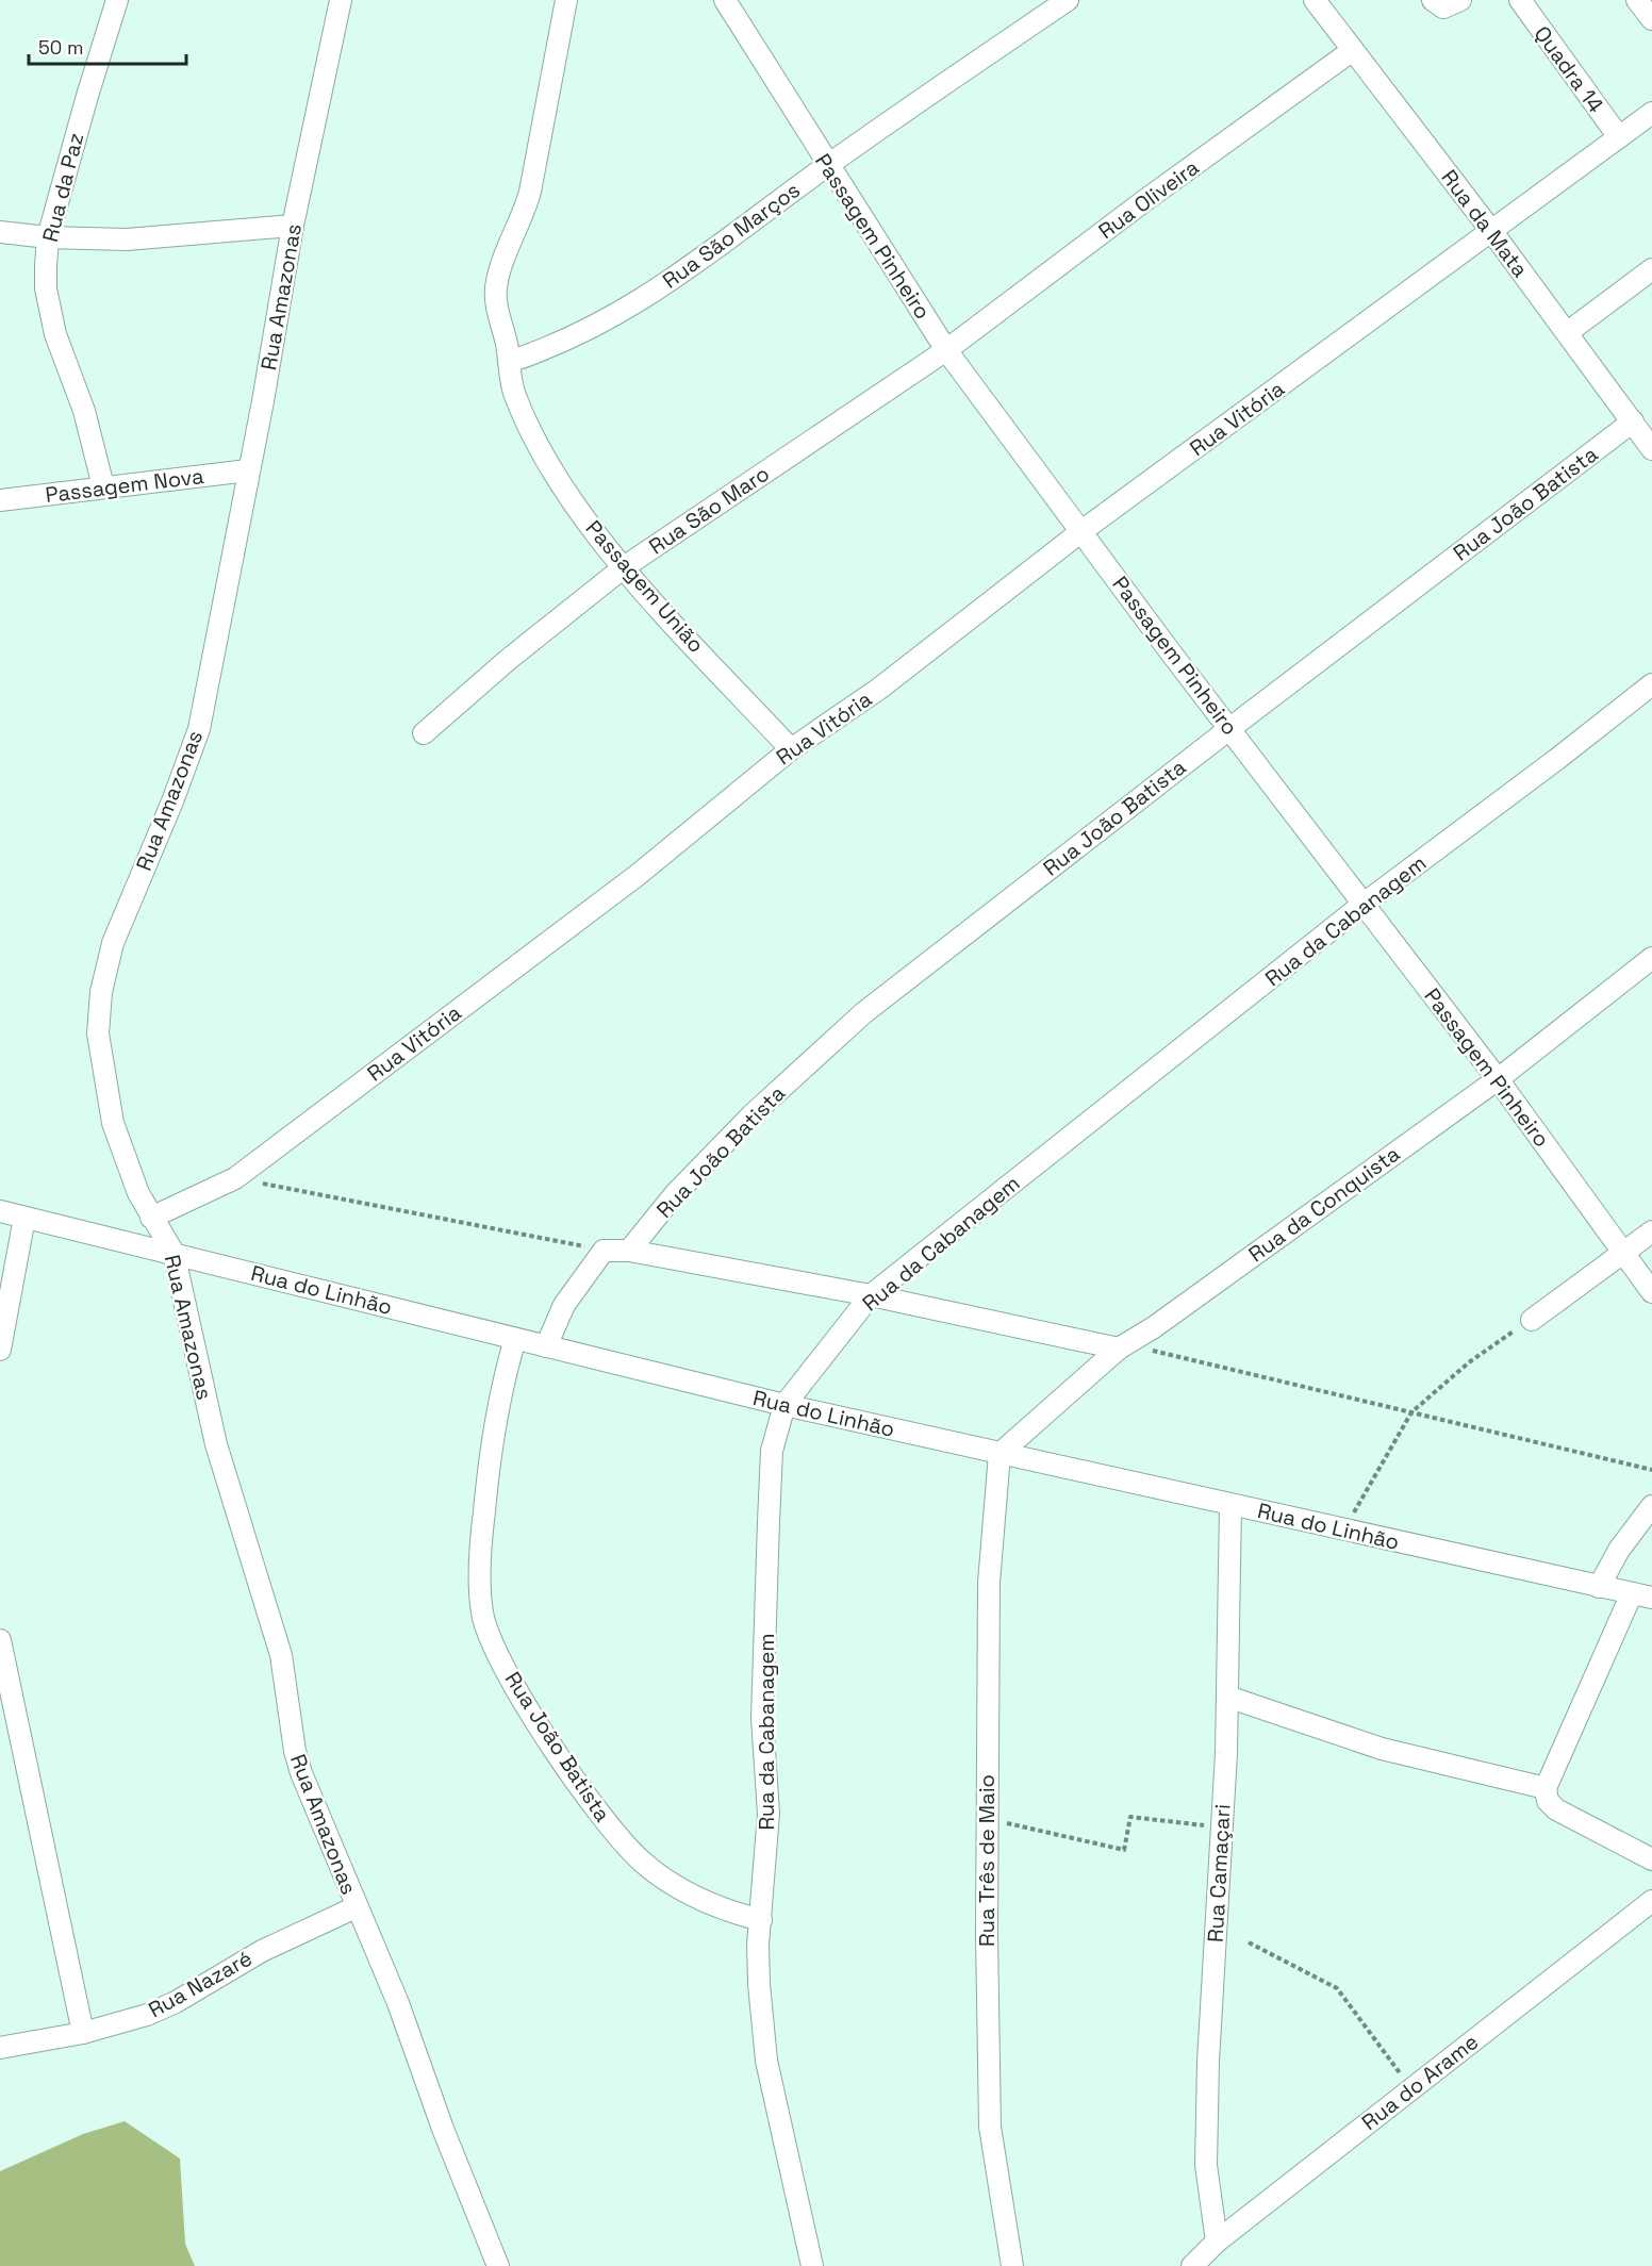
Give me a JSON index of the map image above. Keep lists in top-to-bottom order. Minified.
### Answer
{"streets":{"street":["Quadra 14","Rua da Paz","Rua Oliveira","Rua da Mata","Rua São Marços","Passagem Pinheiro","Rua Amazonas","Rua Vitória","Passagem Nova","Rua João Batista","Rua São Maro","Passagem União","Rua da Cabanagem","Rua da Conquista","Rua do Linhão","Rua Três de Maio","Rua Camaçari","Rua Nazaré","Rua do Arame"]},"crossings":[["Quadra 14","Rua Vitória"],["Rua da Paz","Passagem Nova"],["Rua Oliveira","Rua da Mata"],["Rua Oliveira","Passagem Pinheiro"],["Rua Oliveira","Rua São Maro"],["Rua da Mata","Rua Vitória"],["Rua da Mata","Rua João Batista"],["Rua São Marços","Passagem Pinheiro"],["Rua São Marços","Passagem União"],["Passagem Pinheiro","Rua Vitória"],["Passagem Pinheiro","Rua João Batista"],["Passagem Pinheiro","Rua São Maro"],["Passagem Pinheiro","Rua da Cabanagem"],["Passagem Pinheiro","Rua da Conquista"],["Rua Amazonas","Rua Vitória"],["Rua Amazonas","Passagem Nova"],["Rua Amazonas","Rua do Linhão"],["Rua Amazonas","Rua Nazaré"],["Rua Vitória","Passagem União"],["Rua João Batista","Rua da Cabanagem"],["Rua João Batista","Rua do Linhão"],["Rua São Maro","Passagem União"],["Rua da Cabanagem","Rua do Linhão"],["Rua da Conquista","Rua do Linhão"],["Rua da Conquista","Rua Três de Maio"],["Rua do Linhão","Rua Três de Maio"],["Rua do Linhão","Rua Camaçari"],["Rua Camaçari","Rua do Arame"]],"scale_bar":"50 m"}
